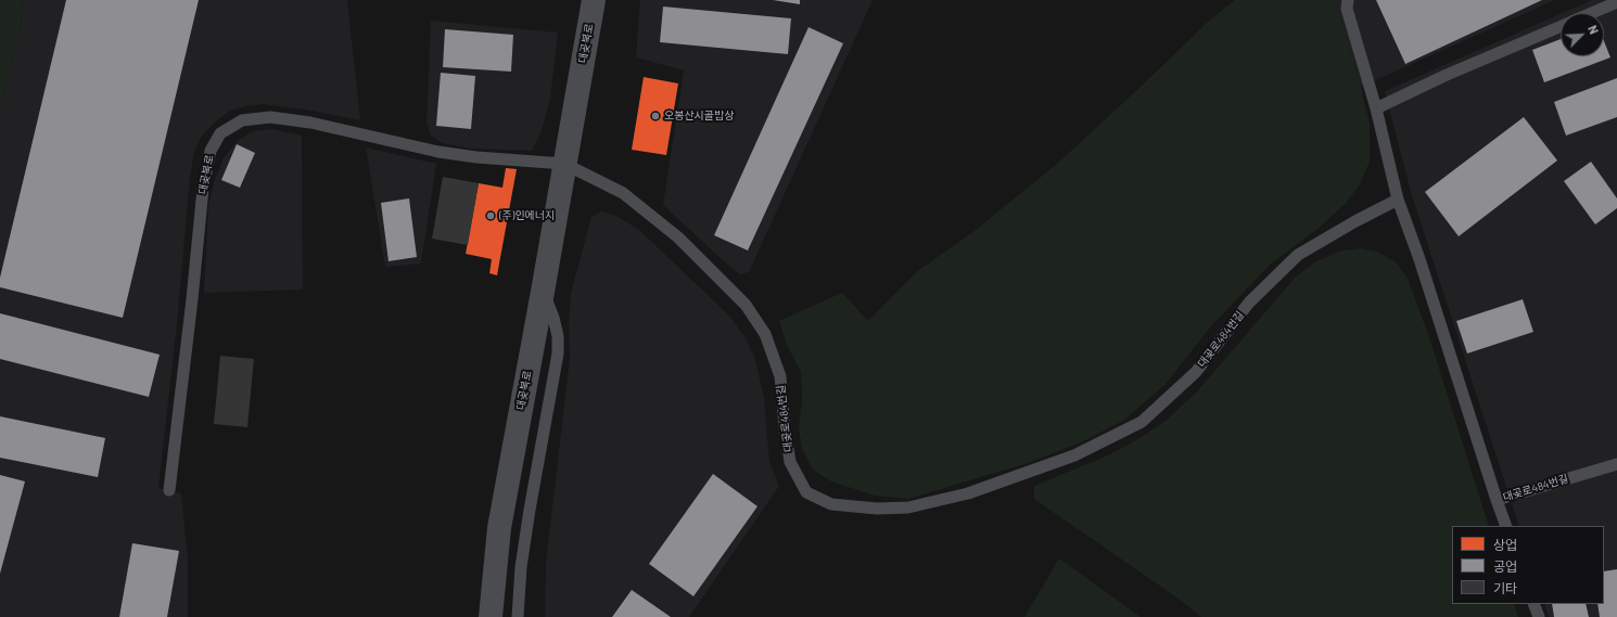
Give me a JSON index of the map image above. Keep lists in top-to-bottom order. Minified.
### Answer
{"streets":{"street":["대곶북로"],"lane":["대곶로484번길"]},"crossings":[["대곶북로","대곶로484번길"]],"places":["오봉산시골밥상","(주)인에너지"],"legend":["상업","공업","기타"],"north":"top right"}
